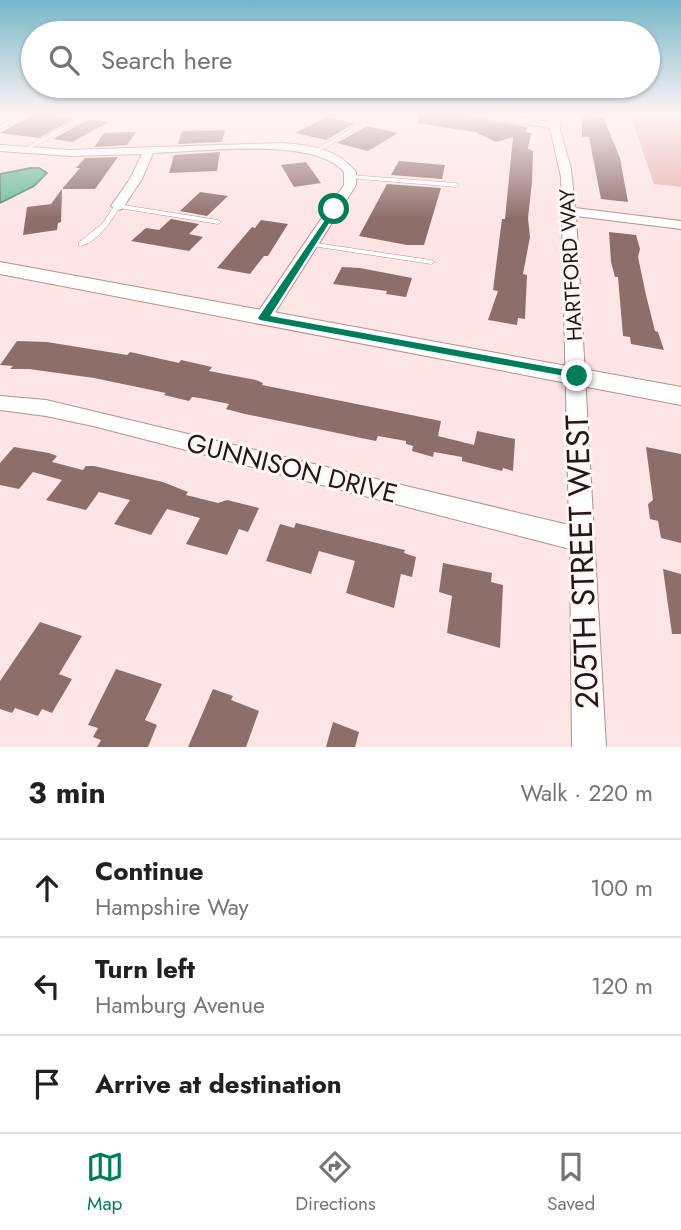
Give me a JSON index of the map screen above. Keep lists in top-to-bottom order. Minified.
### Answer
{"streets":{"street":["HARTFORD WAY","GUNNISON DRIVE","205TH STREET WEST"]},"crossings":[["HARTFORD WAY","205TH STREET WEST"],["GUNNISON DRIVE","205TH STREET WEST"]],"page":{"search":"Search here","heading":["3 min","Walk · 220 m"],"list":[["Continue","Hampshire Way","100 m"],["Turn left","Hamburg Avenue","120 m"],"Arrive at destination"],"nav":["Map","Directions","Saved"]}}
